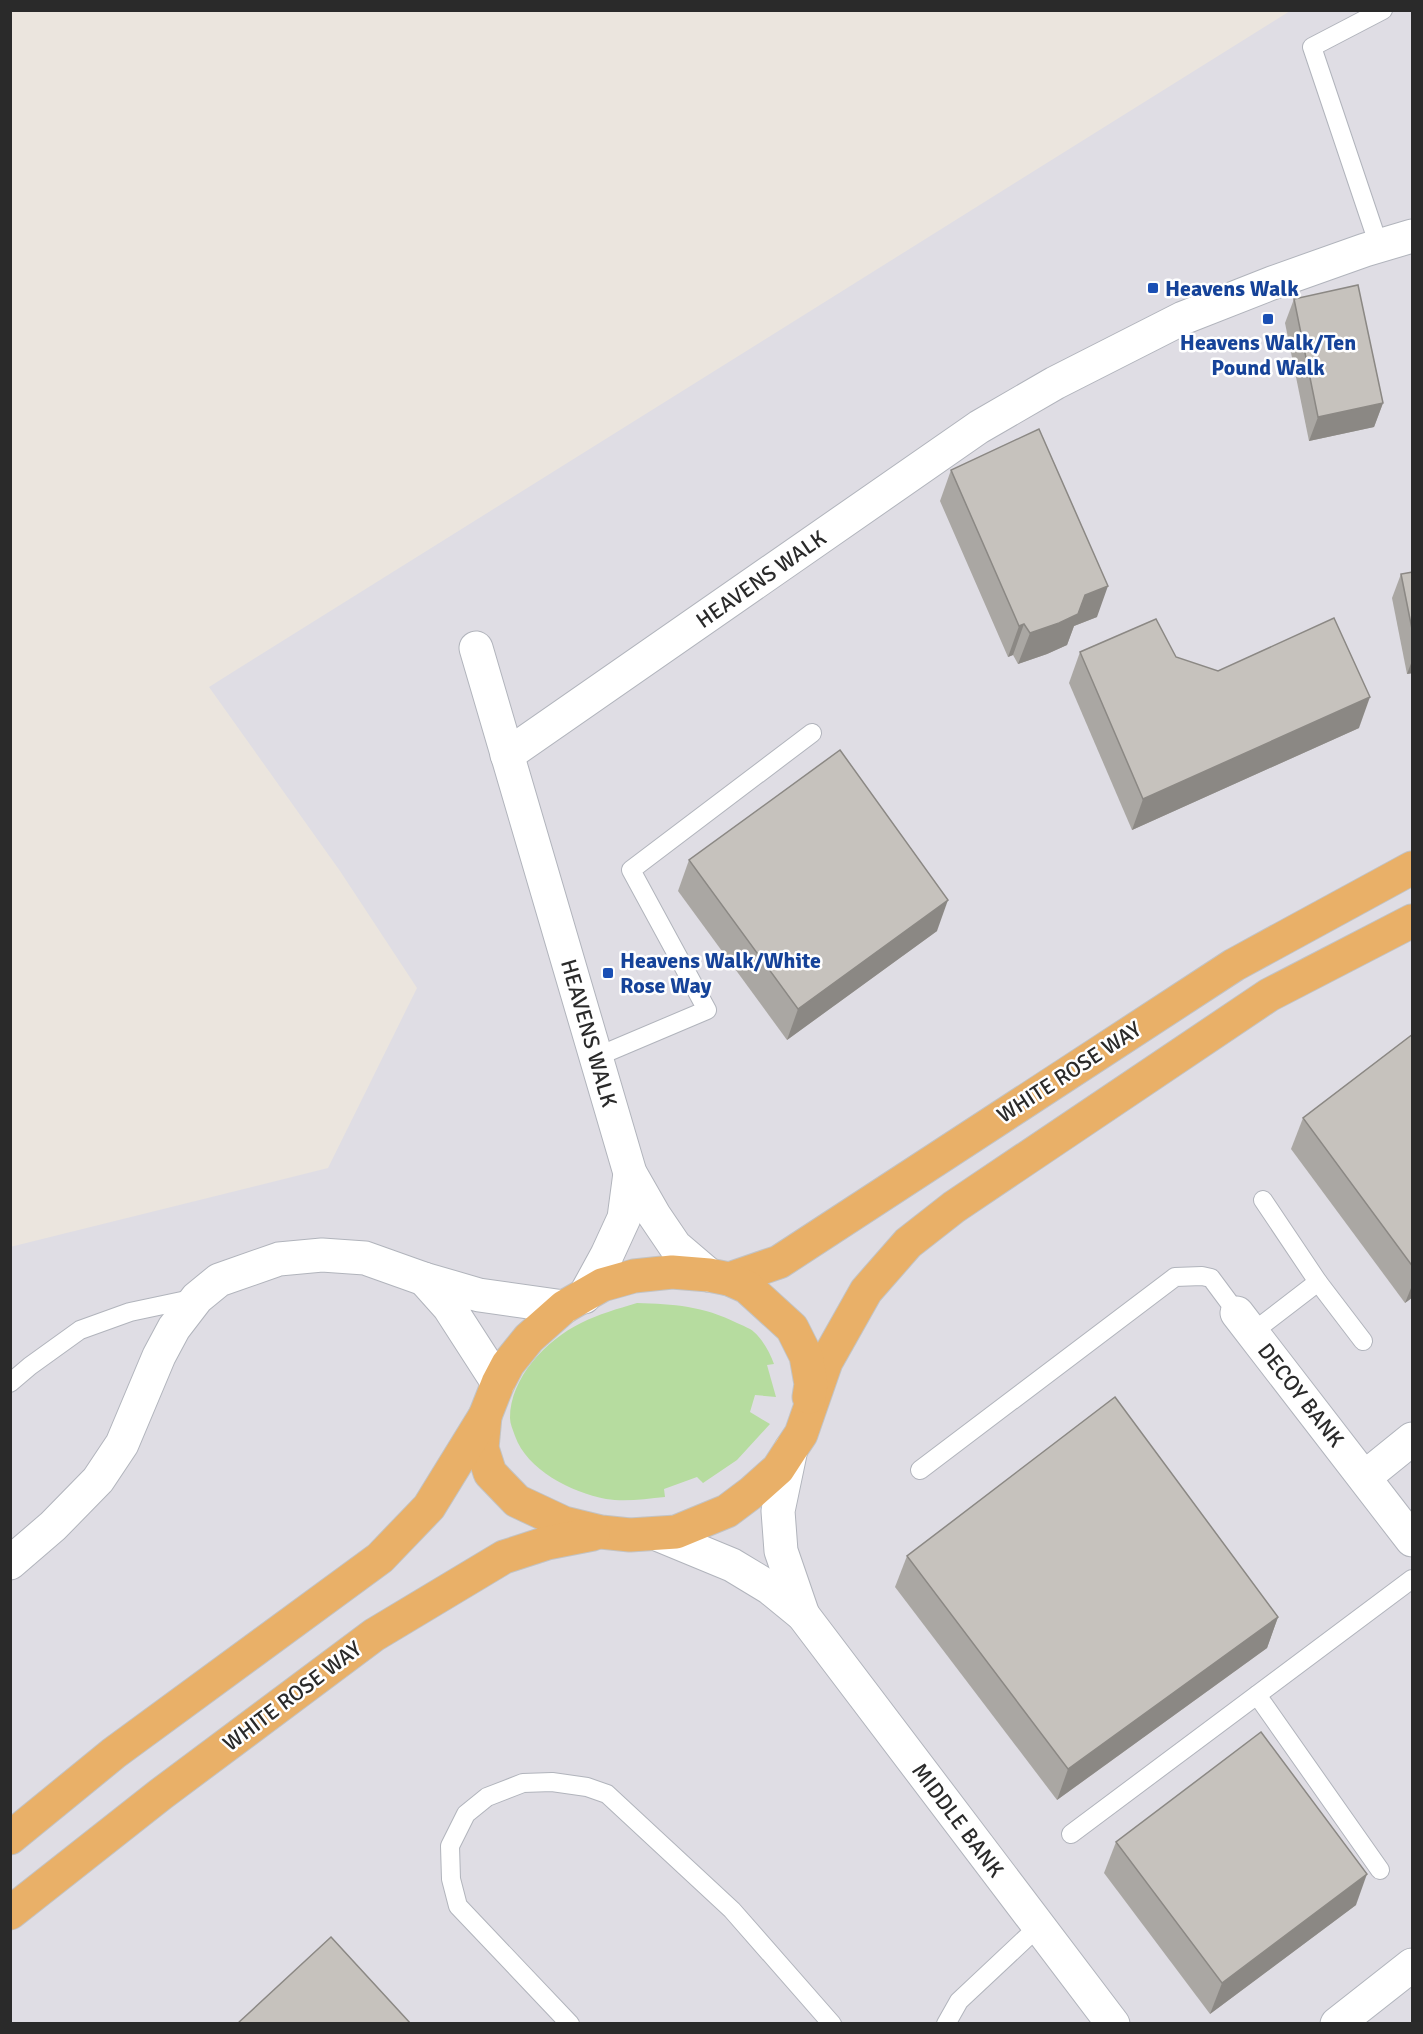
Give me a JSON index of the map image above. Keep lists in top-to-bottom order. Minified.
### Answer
{"streets":{"highway":["WHITE ROSE WAY"],"street":["HEAVENS WALK","DECOY BANK","MIDDLE BANK"]},"crossings":[["HEAVENS WALK","WHITE ROSE WAY"],["WHITE ROSE WAY","MIDDLE BANK"]],"places":{"transit":["Heavens Walk","Heavens Walk/Ten Pound Walk","Heavens Walk/White Rose Way"]}}
